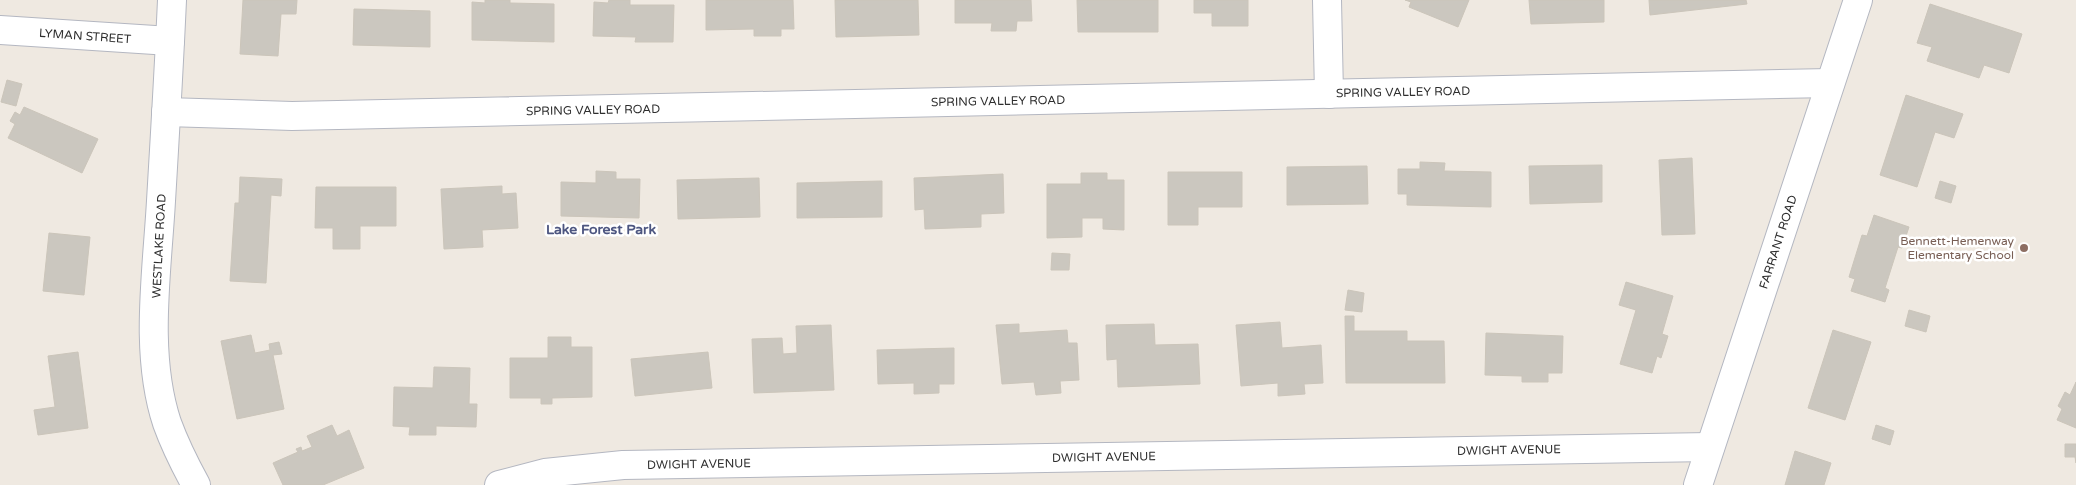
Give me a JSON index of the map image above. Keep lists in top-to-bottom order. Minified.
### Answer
{"streets":{"street":["LYMAN STREET","SPRING VALLEY ROAD","FARRANT ROAD","WESTLAKE ROAD","DWIGHT AVENUE"]},"crossings":[["LYMAN STREET","WESTLAKE ROAD"],["SPRING VALLEY ROAD","FARRANT ROAD"],["SPRING VALLEY ROAD","WESTLAKE ROAD"],["FARRANT ROAD","DWIGHT AVENUE"]],"districts":["Lake Forest Park"],"places":["Bennett-Hemenway Elementary School"]}
